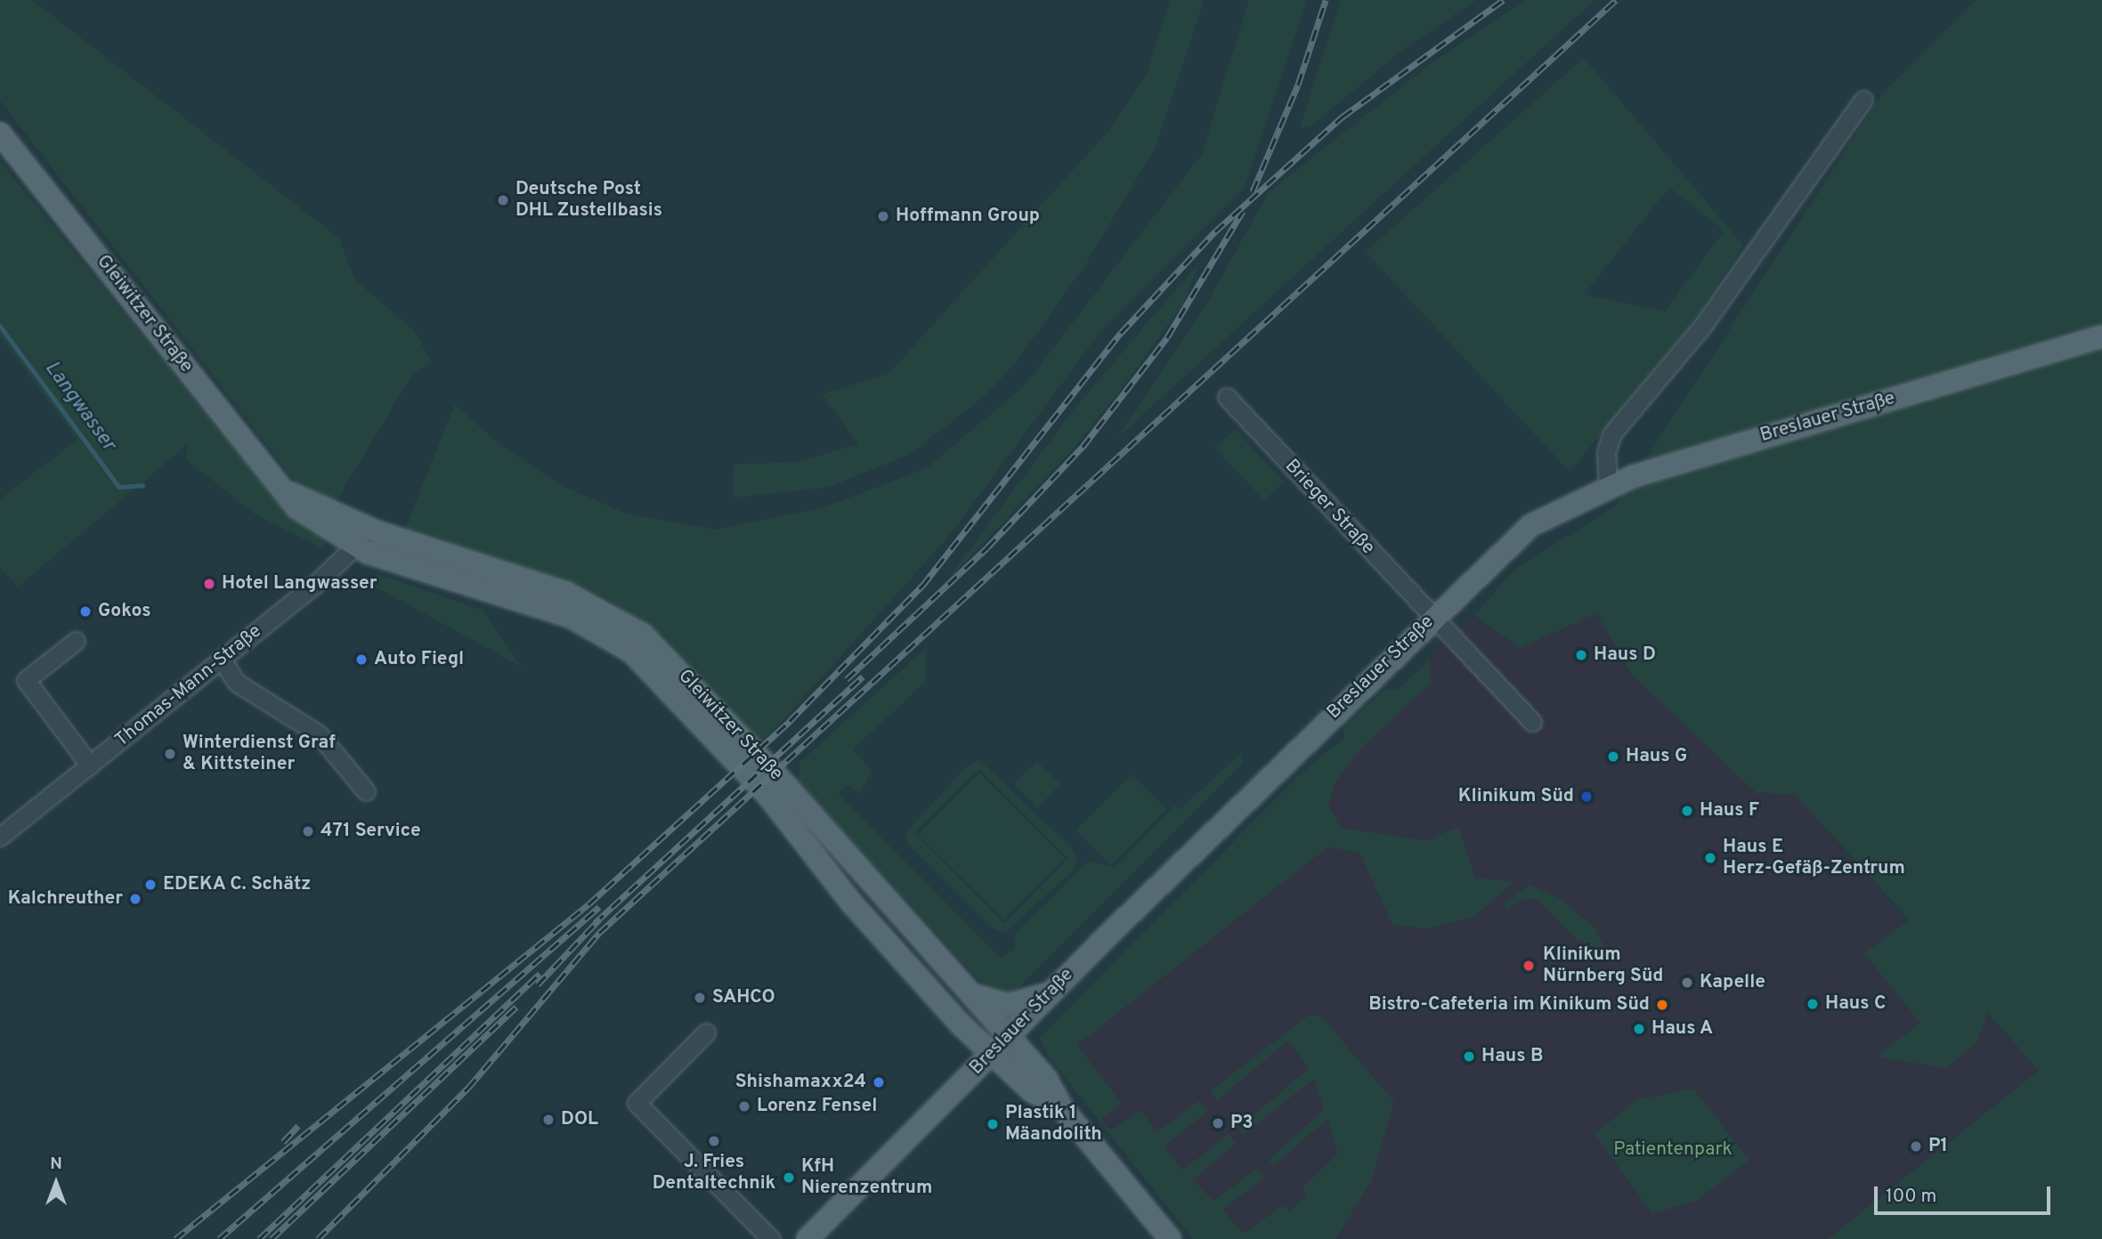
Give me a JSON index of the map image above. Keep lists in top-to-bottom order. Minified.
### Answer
{"streets":{"main road":["Gleiwitzer Straße","Breslauer Straße"],"street":["Brieger Straße","Thomas-Mann-Straße"]},"crossings":[["Gleiwitzer Straße","Breslauer Straße"],["Gleiwitzer Straße","Thomas-Mann-Straße"],["Breslauer Straße","Brieger Straße"]],"water":["Langwasser"],"parks":["Patientenpark"],"places":["Deutsche Post DHL Zustellbasis","Hoffmann Group","Hotel Langwasser","Gokos","Haus D","Auto Fiegl","Winterdienst Graf & Kittsteiner","Haus G","Klinikum Süd","Haus F","471 Service","Haus E Herz-Gefäß-Zentrum","EDEKA C. Schätz","Kalchreuther","Klinikum Nürnberg Süd","Kapelle","SAHCO","Haus C","Bistro-Cafeteria im Kinikum Süd","Haus A","Haus B","Shishamaxx24","Lorenz Fensel","DOL","P3","Plastik 1 Mäandolith","J. Fries Dentaltechnik","P1","KfH Nierenzentrum"],"scale_bar":"100 m","north":"top"}
